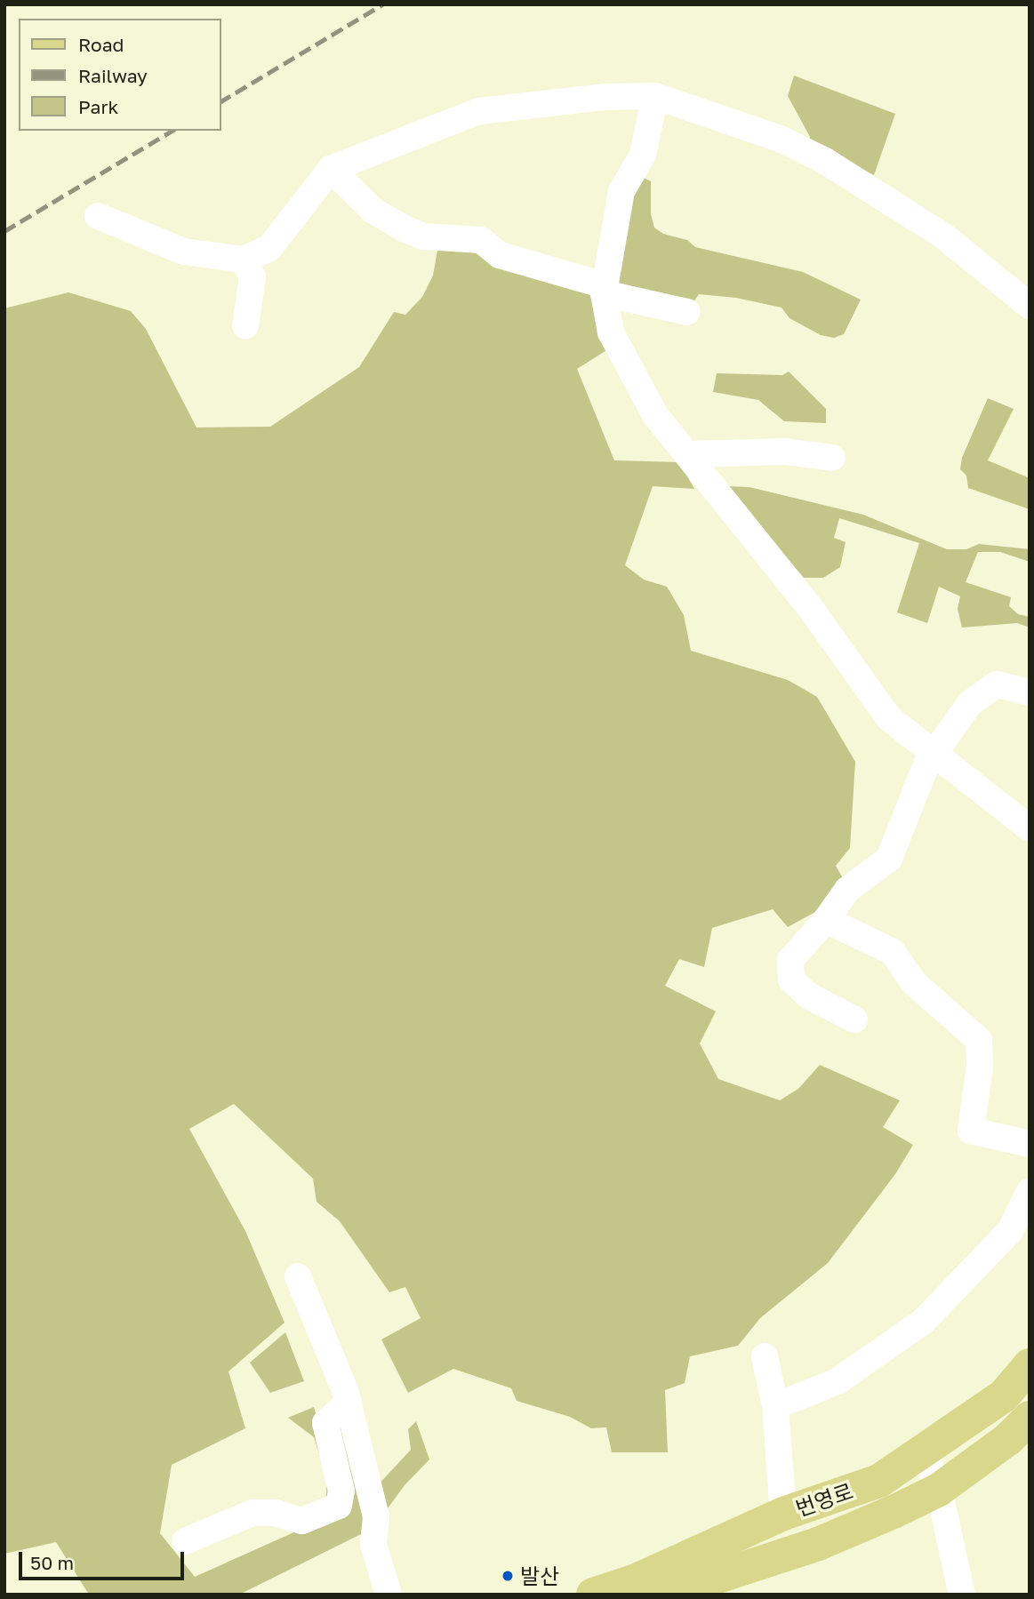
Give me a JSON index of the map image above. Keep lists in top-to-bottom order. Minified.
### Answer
{"streets":{"main road":["번영로"]},"places":["발산"],"legend":["Road","Railway","Park"],"scale_bar":"50 m"}
